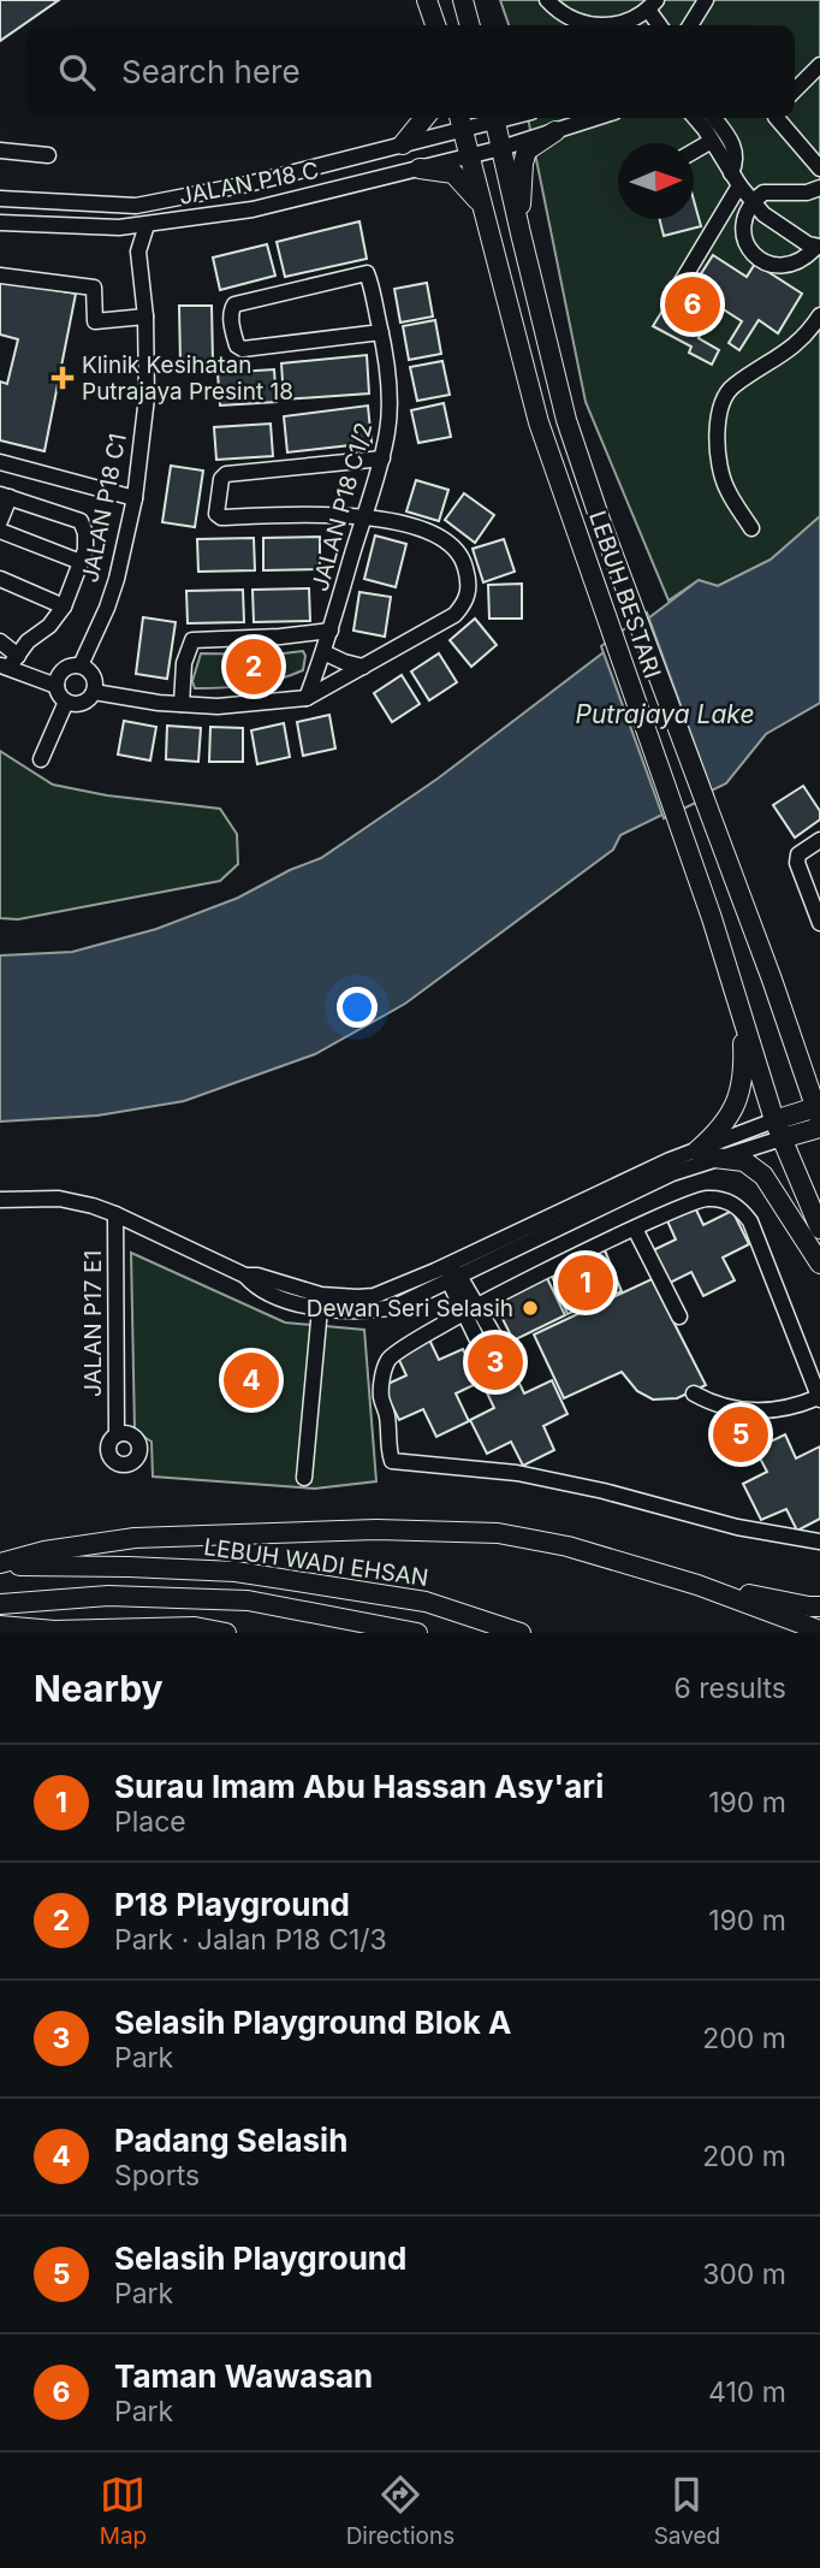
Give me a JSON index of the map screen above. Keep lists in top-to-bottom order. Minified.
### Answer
{"streets":{"main road":["LEBUH BESTARI","LEBUH WADI EHSAN"],"street":["JALAN P18 C","JALAN P18 C1/2","JALAN P18 C1","JALAN P17 E1"]},"crossings":[["JALAN P18 C","JALAN P18 C1"],["JALAN P18 C","LEBUH BESTARI"]],"water":["Putrajaya Lake"],"places":{"health":["Klinik Kesihatan Putrajaya Presint 18"],"other":["Dewan Seri Selasih"]},"north":"right","page":{"search":"Search here","pins":["6","2","1","3","4","5"],"heading":["Nearby","6 results"],"list":[{"mark":"1","name":"Surau Imam Abu Hassan Asy'ari","note":"Place","value":"190 m"},{"mark":"2","name":"P18 Playground","note":"Park · Jalan P18 C1/3","value":"190 m"},{"mark":"3","name":"Selasih Playground Blok A","note":"Park","value":"200 m"},{"mark":"4","name":"Padang Selasih","note":"Sports","value":"200 m"},{"mark":"5","name":"Selasih Playground","note":"Park","value":"300 m"},{"mark":"6","name":"Taman Wawasan","note":"Park","value":"410 m"}],"nav":["Map","Directions","Saved"]}}
